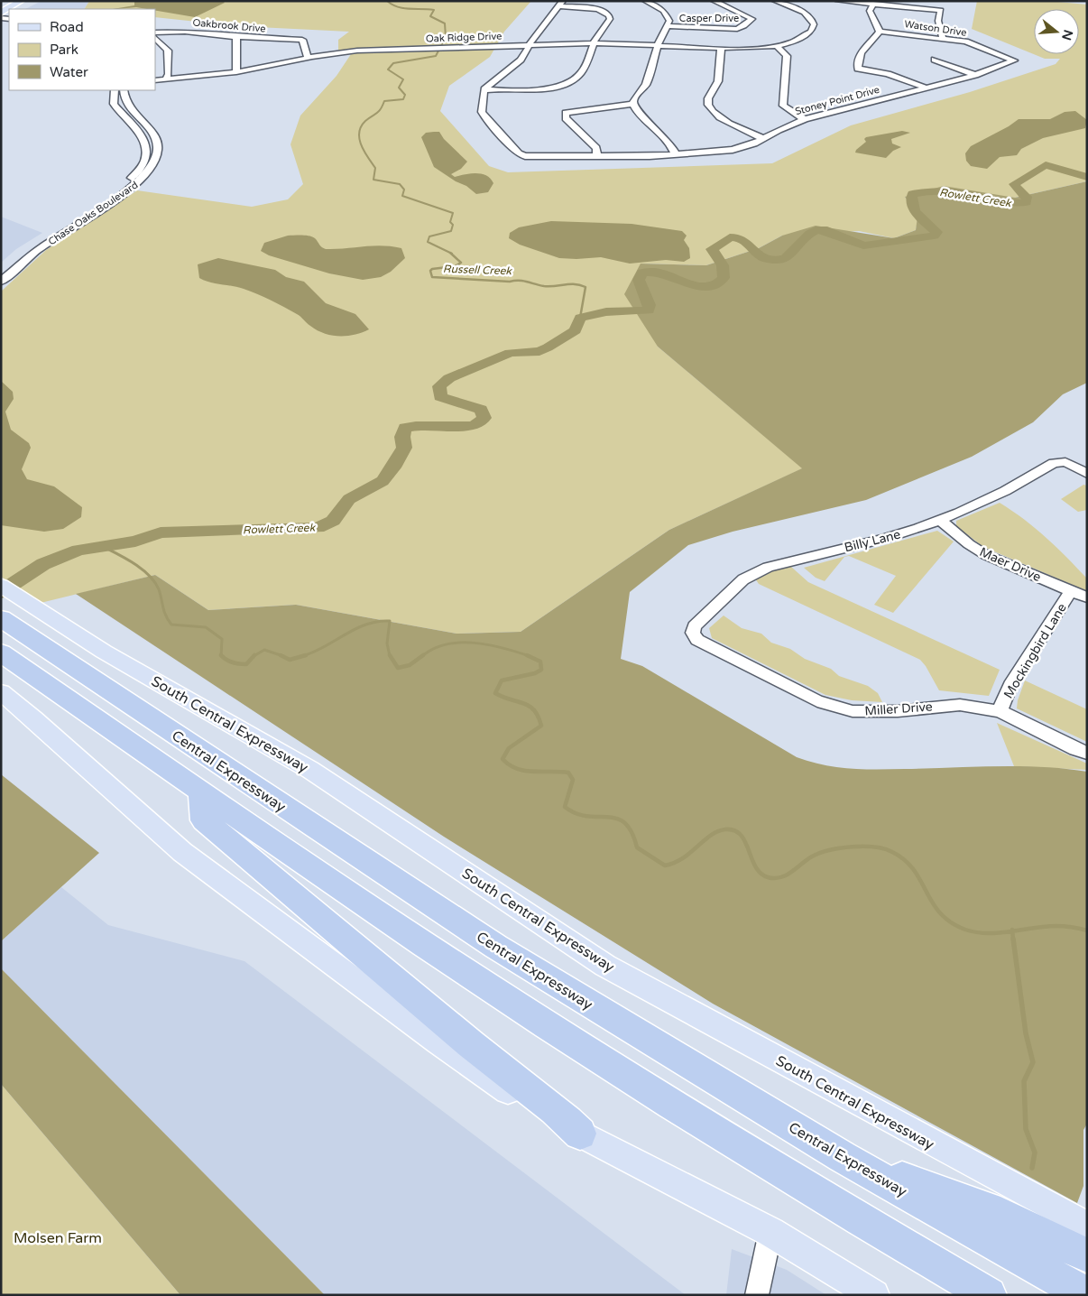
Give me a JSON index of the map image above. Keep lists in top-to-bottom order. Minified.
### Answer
{"streets":{"highway":["Central Expressway"],"main road":["South Central Expressway"],"street":["Casper Drive","Oakbrook Drive","Watson Drive","Oak Ridge Drive","Stoney Point Drive","Chase Oaks Boulevard","Billy Lane","Maer Drive","Mockingbird Lane","Miller Drive"]},"crossings":[["Oakbrook Drive","Oak Ridge Drive"],["Watson Drive","Stoney Point Drive"],["Billy Lane","Maer Drive"],["Billy Lane","Miller Drive"],["Maer Drive","Mockingbird Lane"],["Mockingbird Lane","Miller Drive"]],"water":["Rowlett Creek","Russell Creek"],"parks":["Molsen Farm"],"legend":["Road","Park","Water"],"north":"right"}
